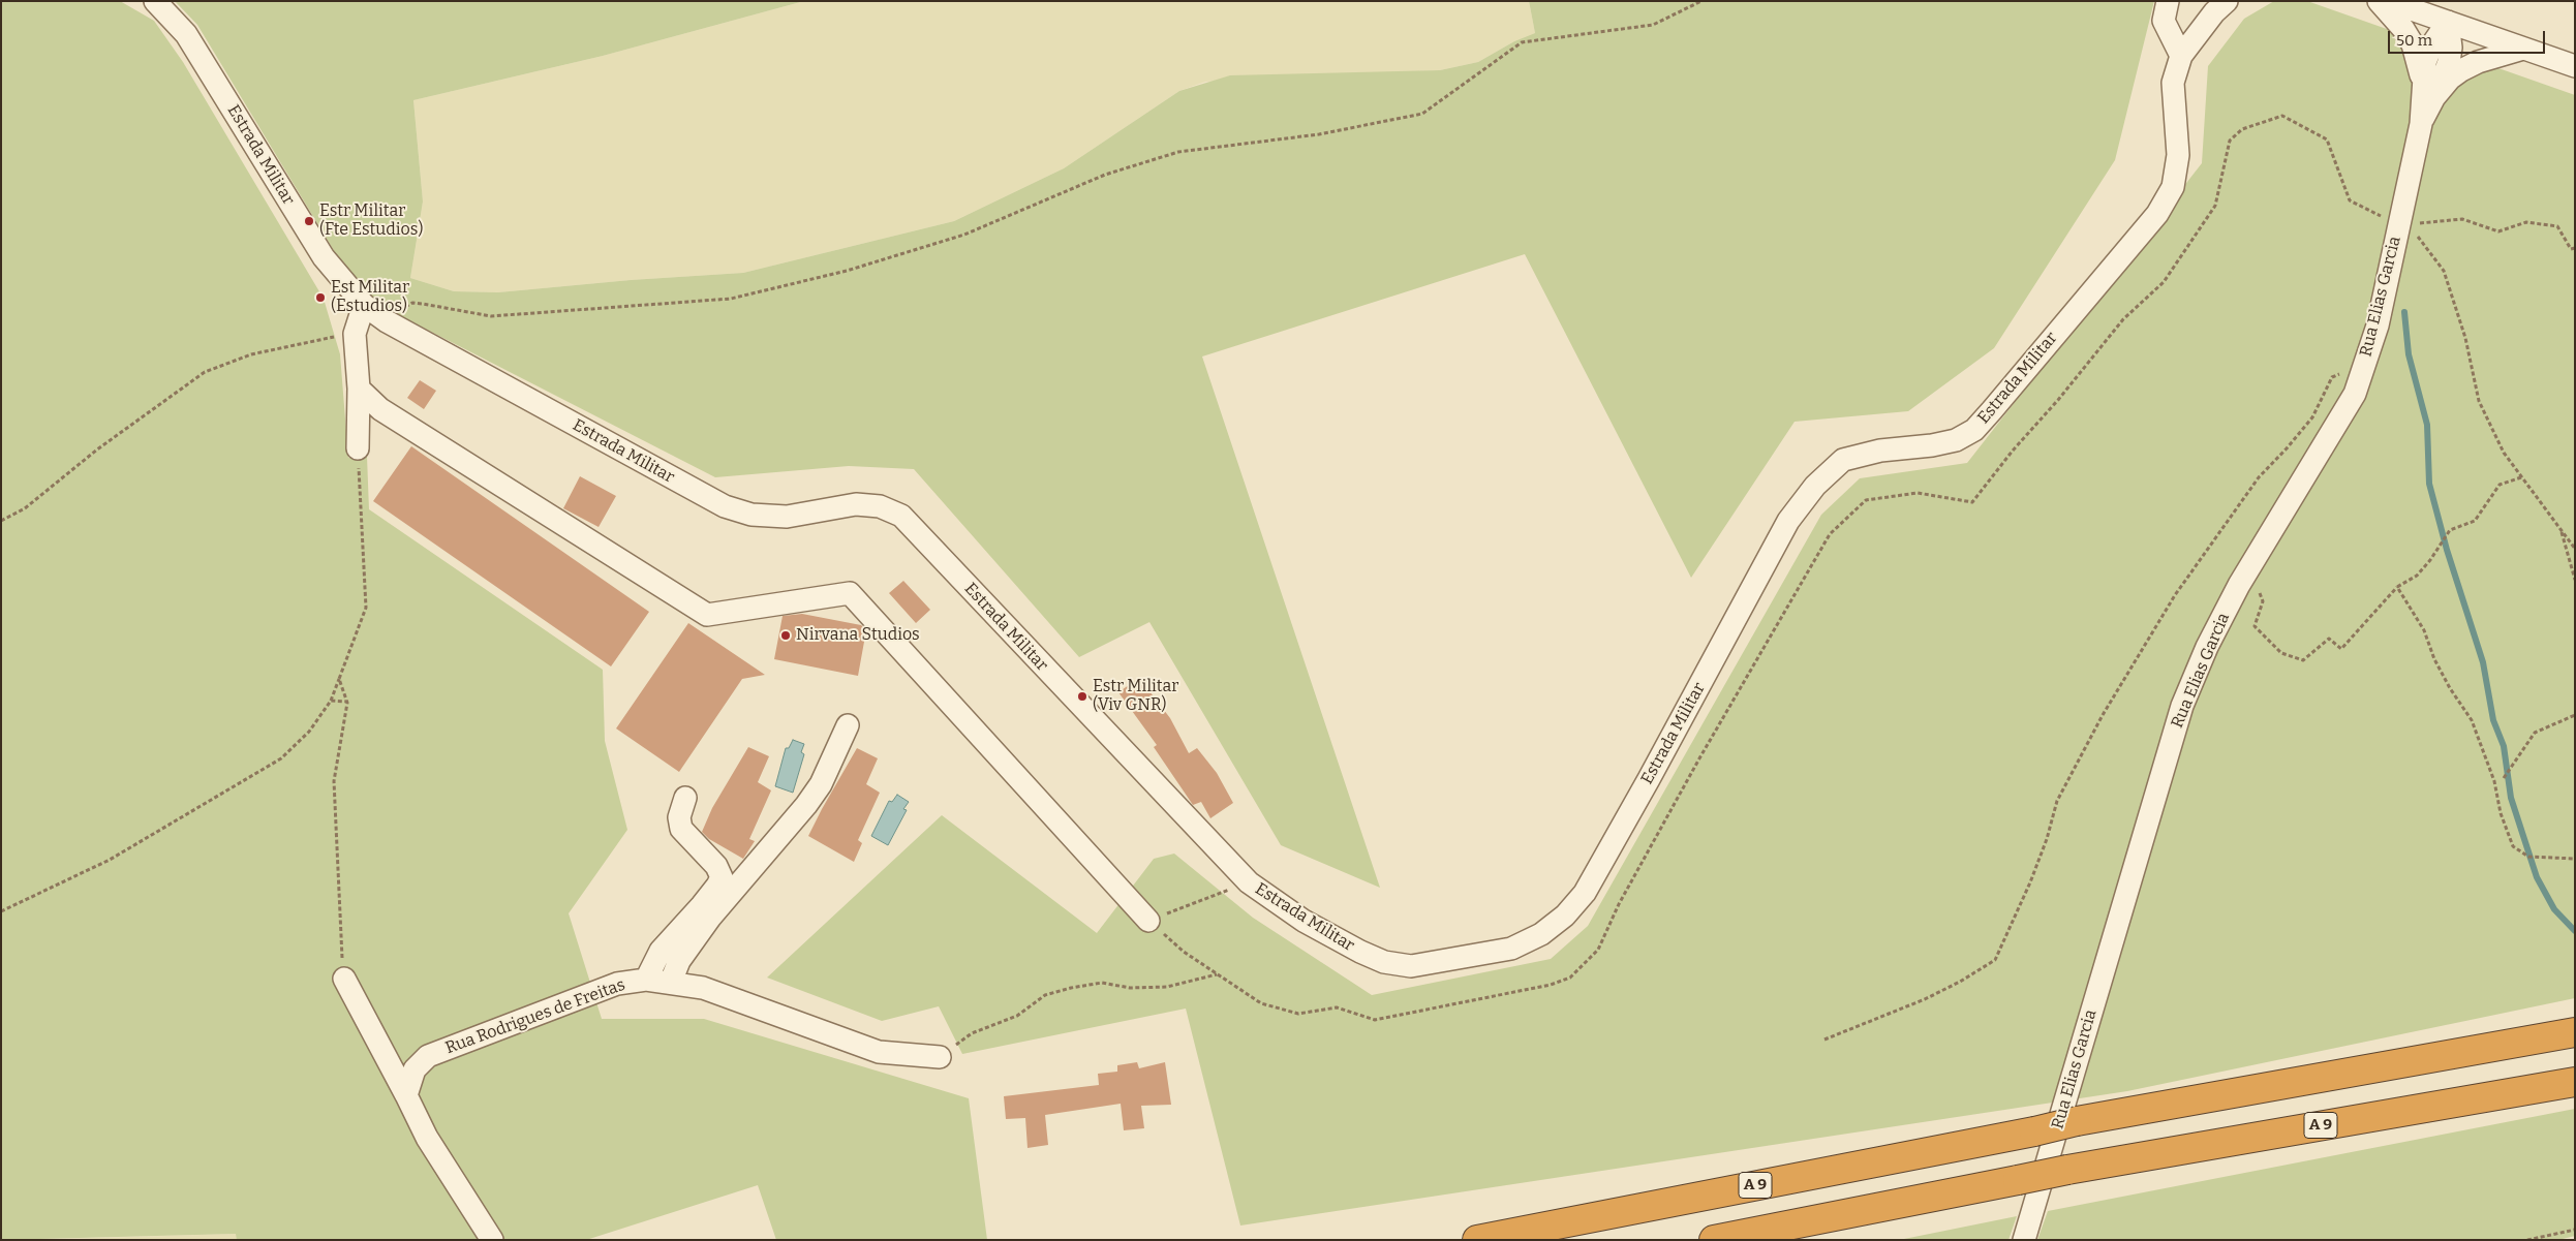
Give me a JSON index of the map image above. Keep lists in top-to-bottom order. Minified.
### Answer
{"streets":{"highway":["A 9"],"street":["Estrada Militar","Rua Elias Garcia","Rua Rodrigues de Freitas"]},"places":["Estr Militar (Fte Estudios)","Est Militar (Estudios)","Nirvana Studios","Estr Militar (Viv GNR)"],"scale_bar":"50 m"}
